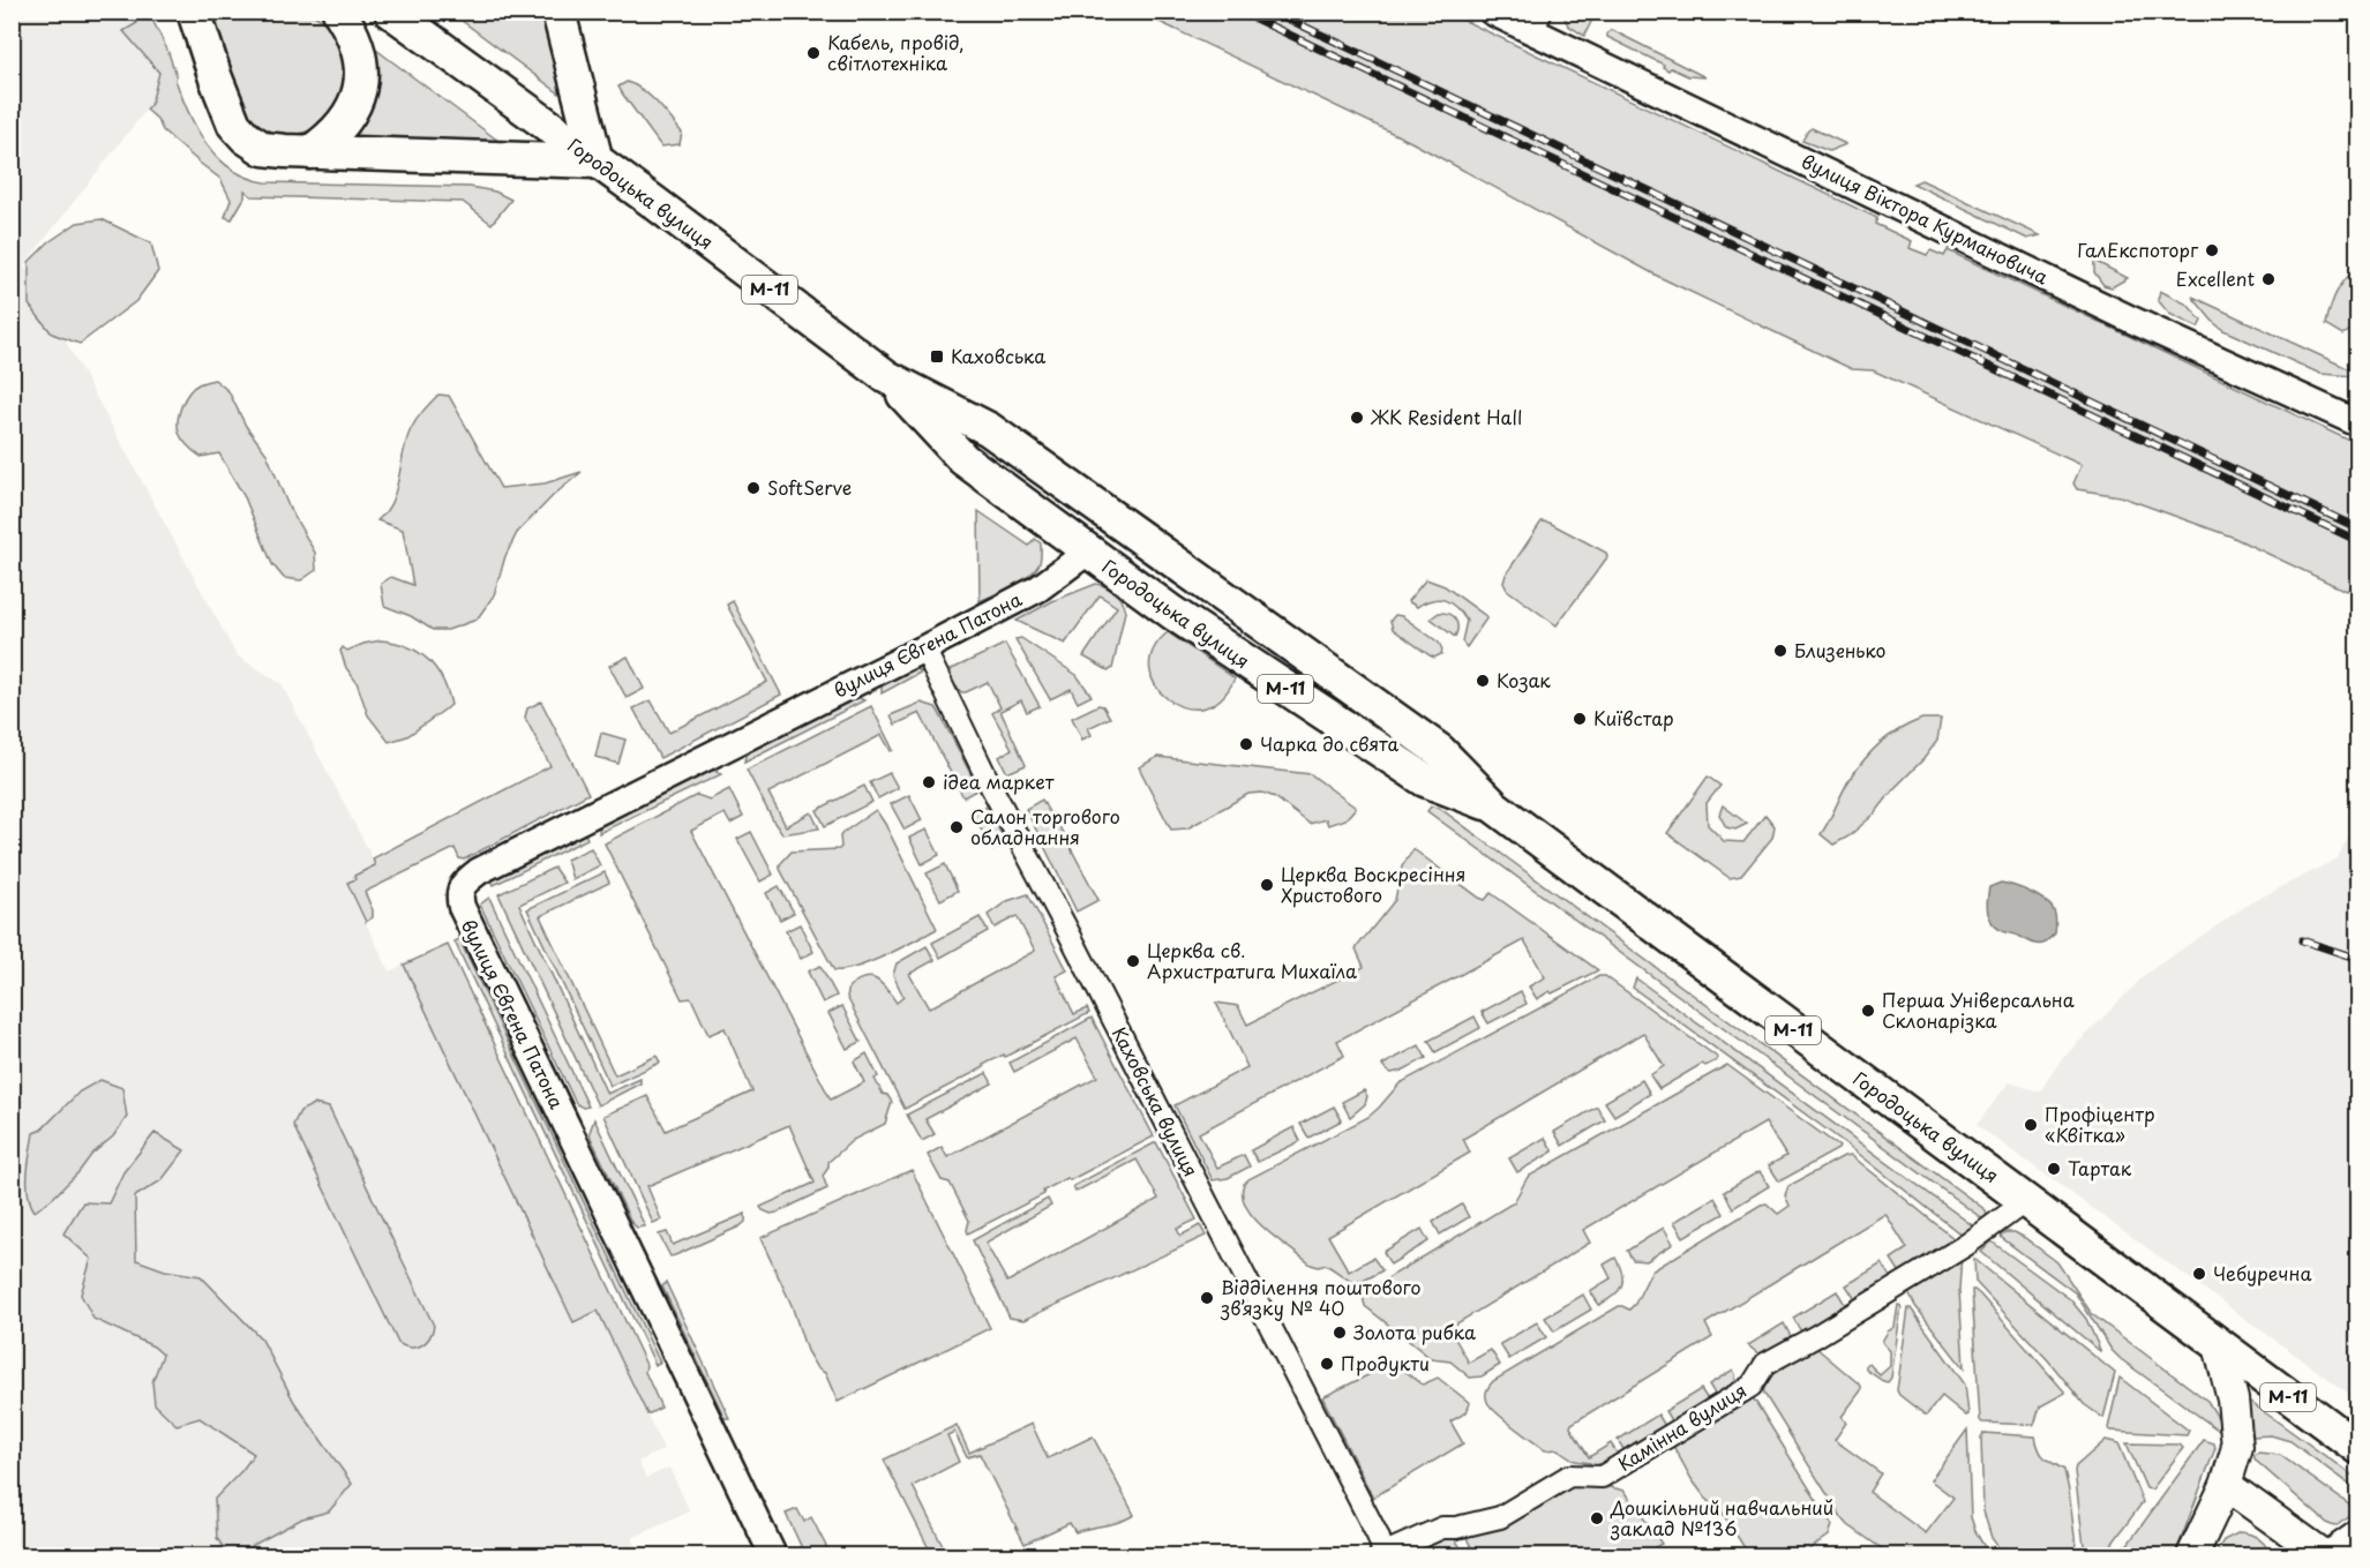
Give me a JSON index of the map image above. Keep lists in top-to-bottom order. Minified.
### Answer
{"streets":{"main road":["Городоцька вулиця","М-11"],"street":["вулиця Віктора Курмановича","вулиця Євгена Патона","Каховська вулиця","Камінна вулиця"]},"crossings":[["Городоцька вулиця","вулиця Євгена Патона"],["Городоцька вулиця","Камінна вулиця"],["вулиця Євгена Патона","Каховська вулиця"],["Каховська вулиця","Камінна вулиця"]],"places":{"other":["Кабель, провід, світлотехніка","ГалЕкспоторг","Excellent","ЖК Resident Hall","SoftServe","Близенько","Козак","Київстар","Чарка до свята","ідеа маркет","Салон торгового обладнання","Церква Воскресіння Христового","Церква св. Архистратига Михаїла","Перша Універсальна Склонарізка","Профіцентр «Квітка»","Тартак","Чебуречна","Відділення поштового зв’язку № 40","Золота рибка","Продукти","Дошкільний навчальний заклад №136"],"transit":["Каховська"]}}
